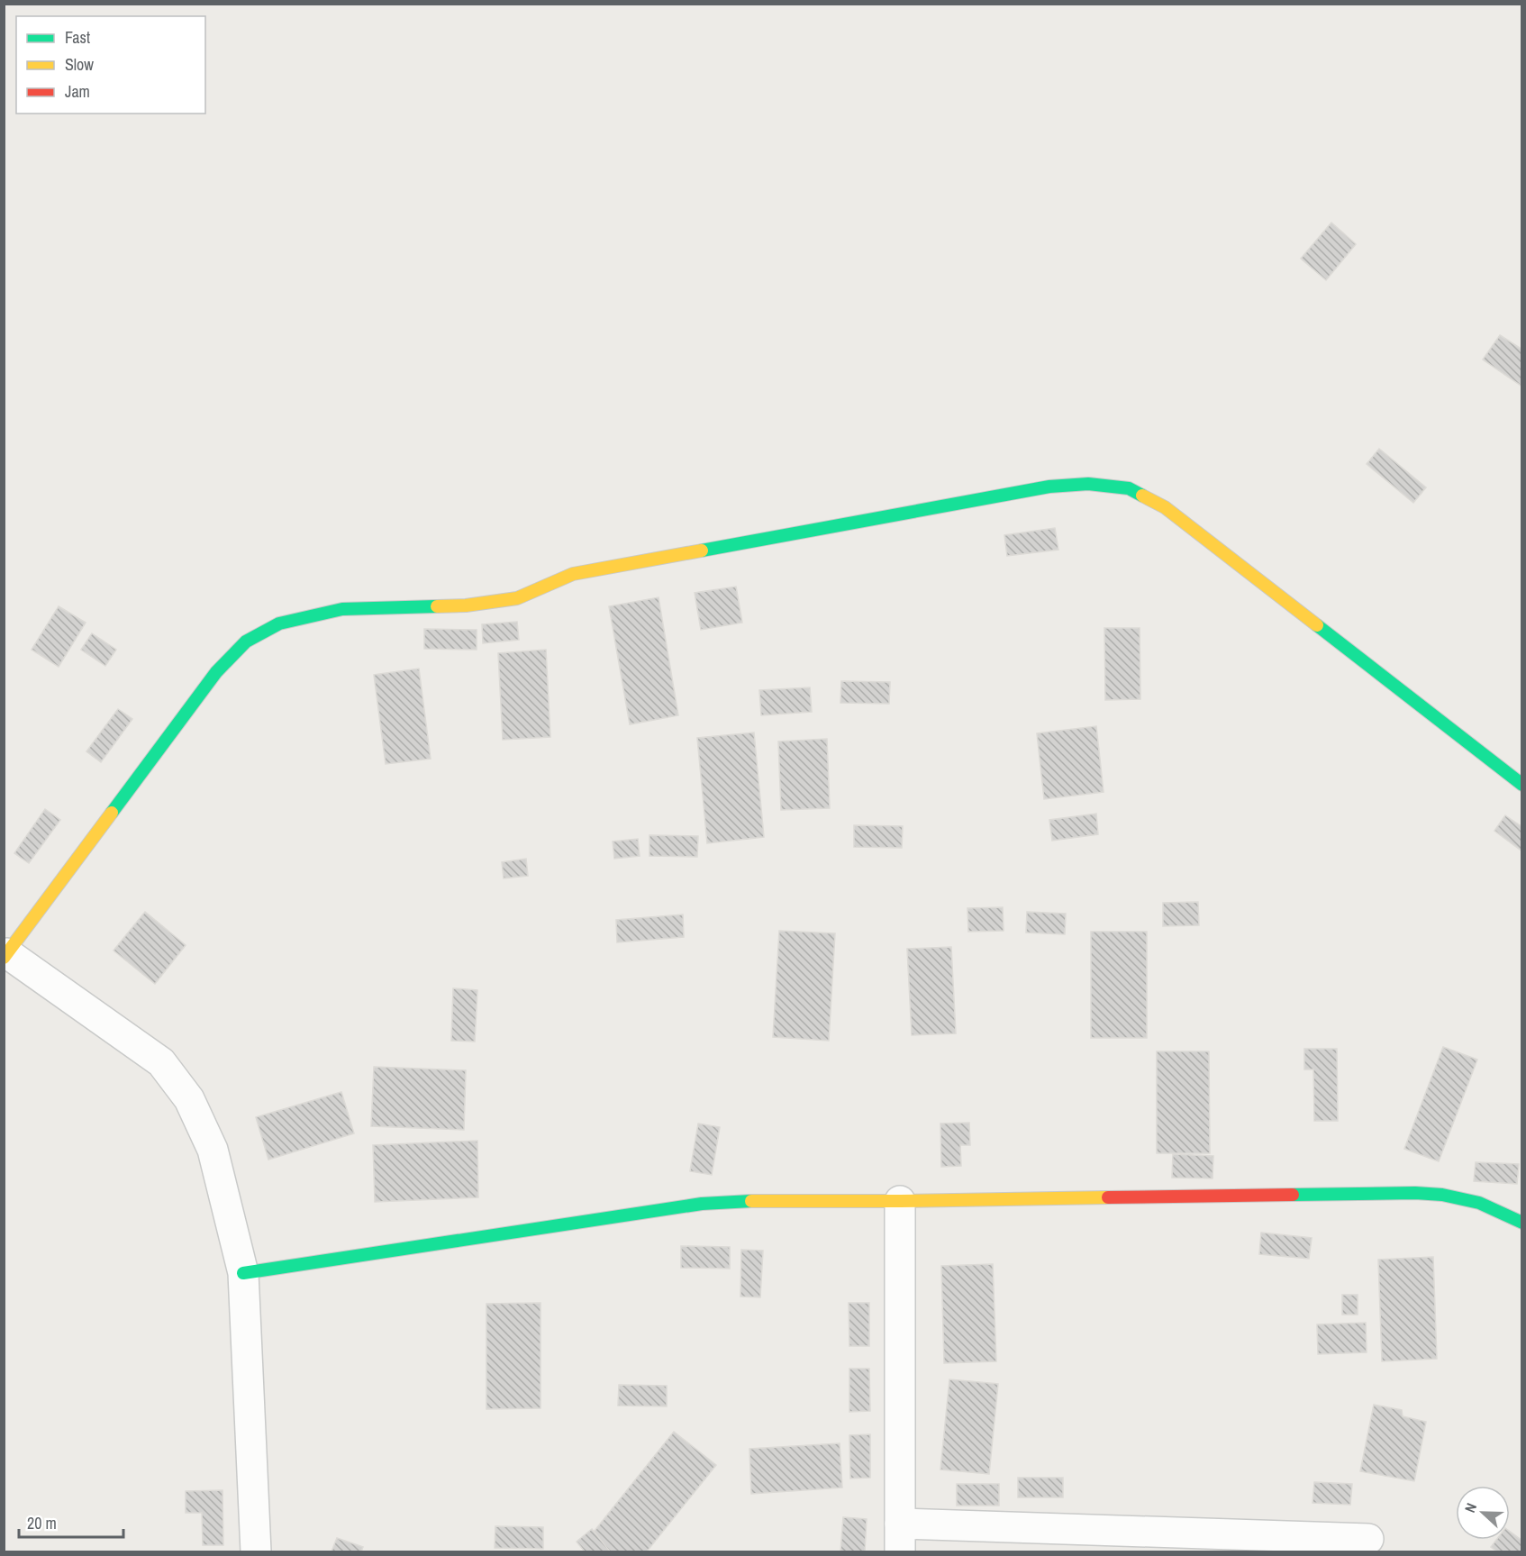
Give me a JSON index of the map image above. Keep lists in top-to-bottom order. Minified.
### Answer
{"legend":["Fast","Slow","Jam"],"scale_bar":"20 m","north":"left"}
